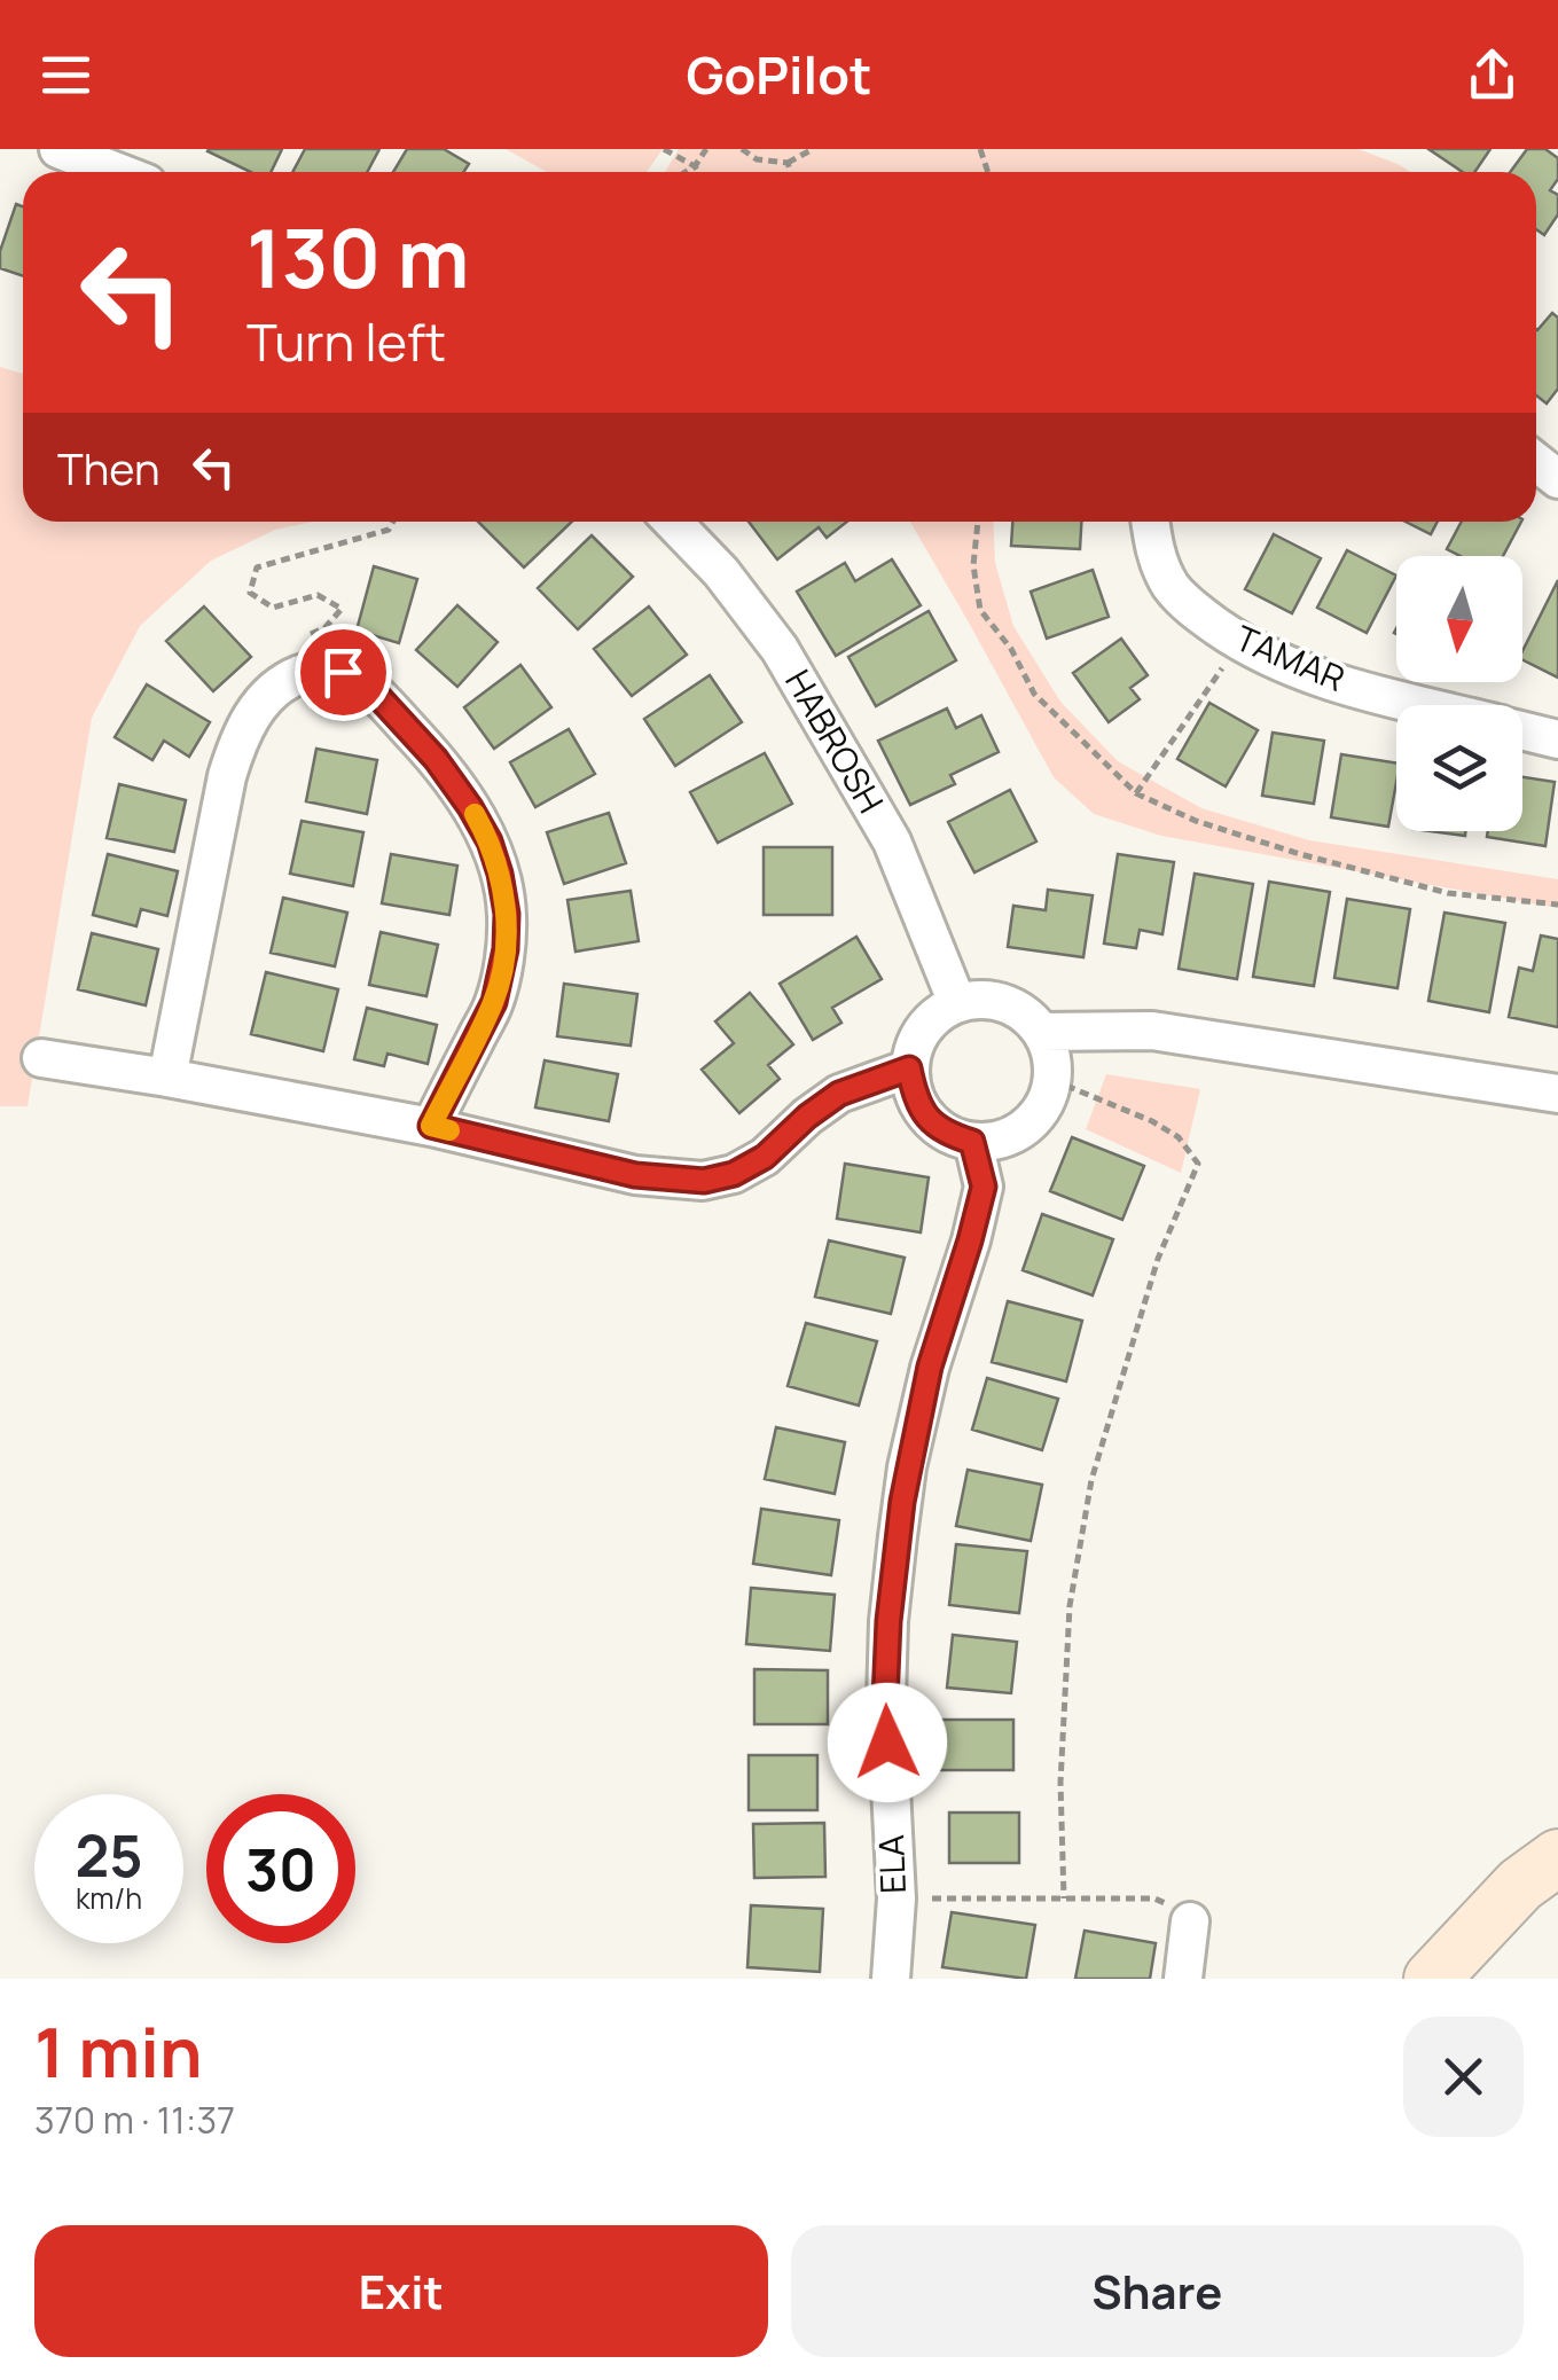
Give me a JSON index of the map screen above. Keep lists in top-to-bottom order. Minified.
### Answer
{"streets":{"street":["TAMAR","HABROSH","ELA"]},"crossings":[["HABROSH","ELA"]],"north":"bottom","page":{"header":"GoPilot","turn":["130 m","Turn left"],"then":"Then","speed":"25 km/h","limit":"30","heading":["1 min","370 m · 11:37"],"buttons":["Exit","Share"]}}
